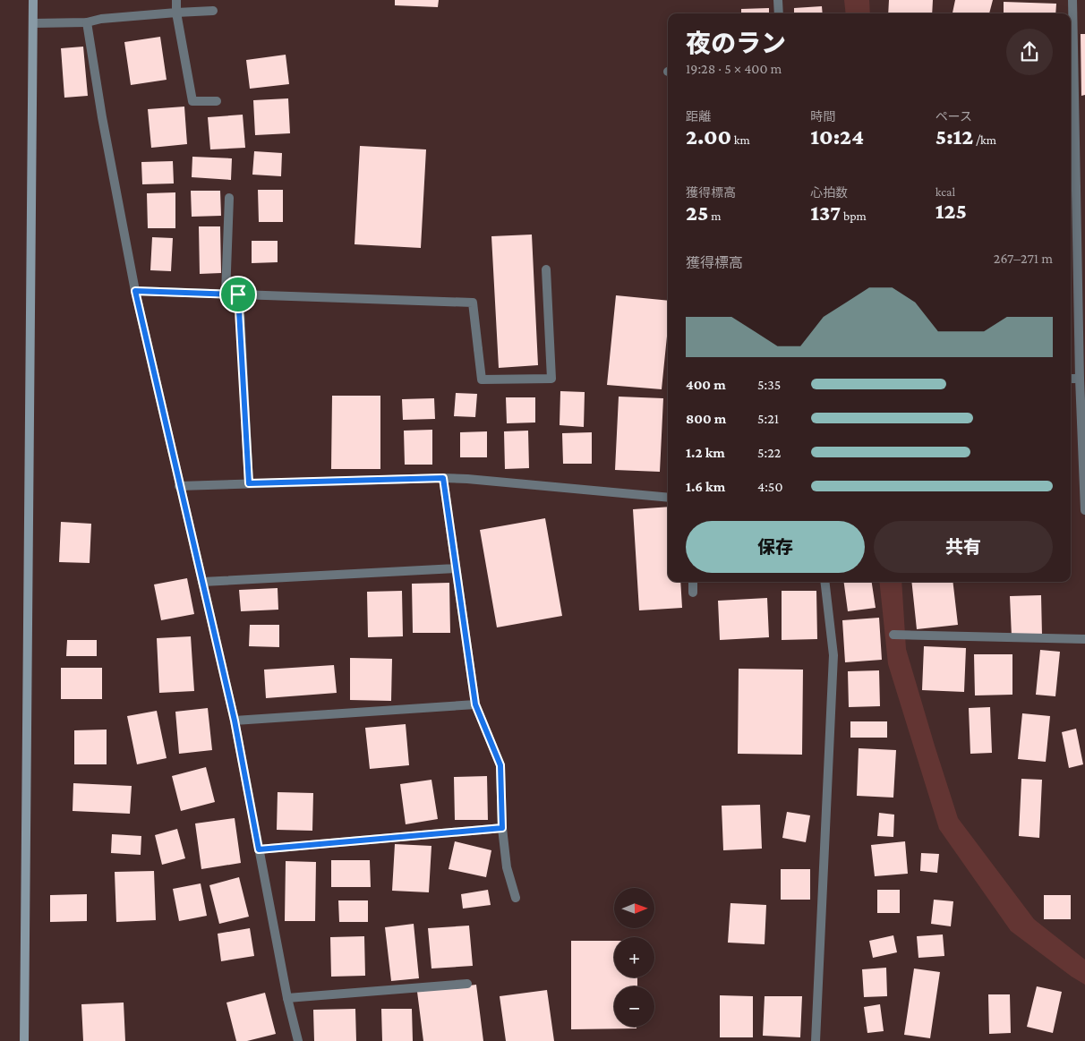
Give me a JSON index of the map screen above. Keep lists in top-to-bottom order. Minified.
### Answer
{"north":"right","page":{"heading":["夜のラン","19:28 · 5 × 400 m"],"stats":[["距離","2.00 km"],["時間","10:24"],["ペース","5:12 /km"],["獲得標高","25 m"],["心拍数","137 bpm"],["kcal","125"]],"chart":["獲得標高","267–271 m"],"list":[{"name":"400 m","note":"5:35"},{"name":"800 m","note":"5:21"},{"name":"1.2 km","note":"5:22"},{"name":"1.6 km","note":"4:50"}],"buttons":["保存","共有"],"map_buttons":["+","−"]}}
